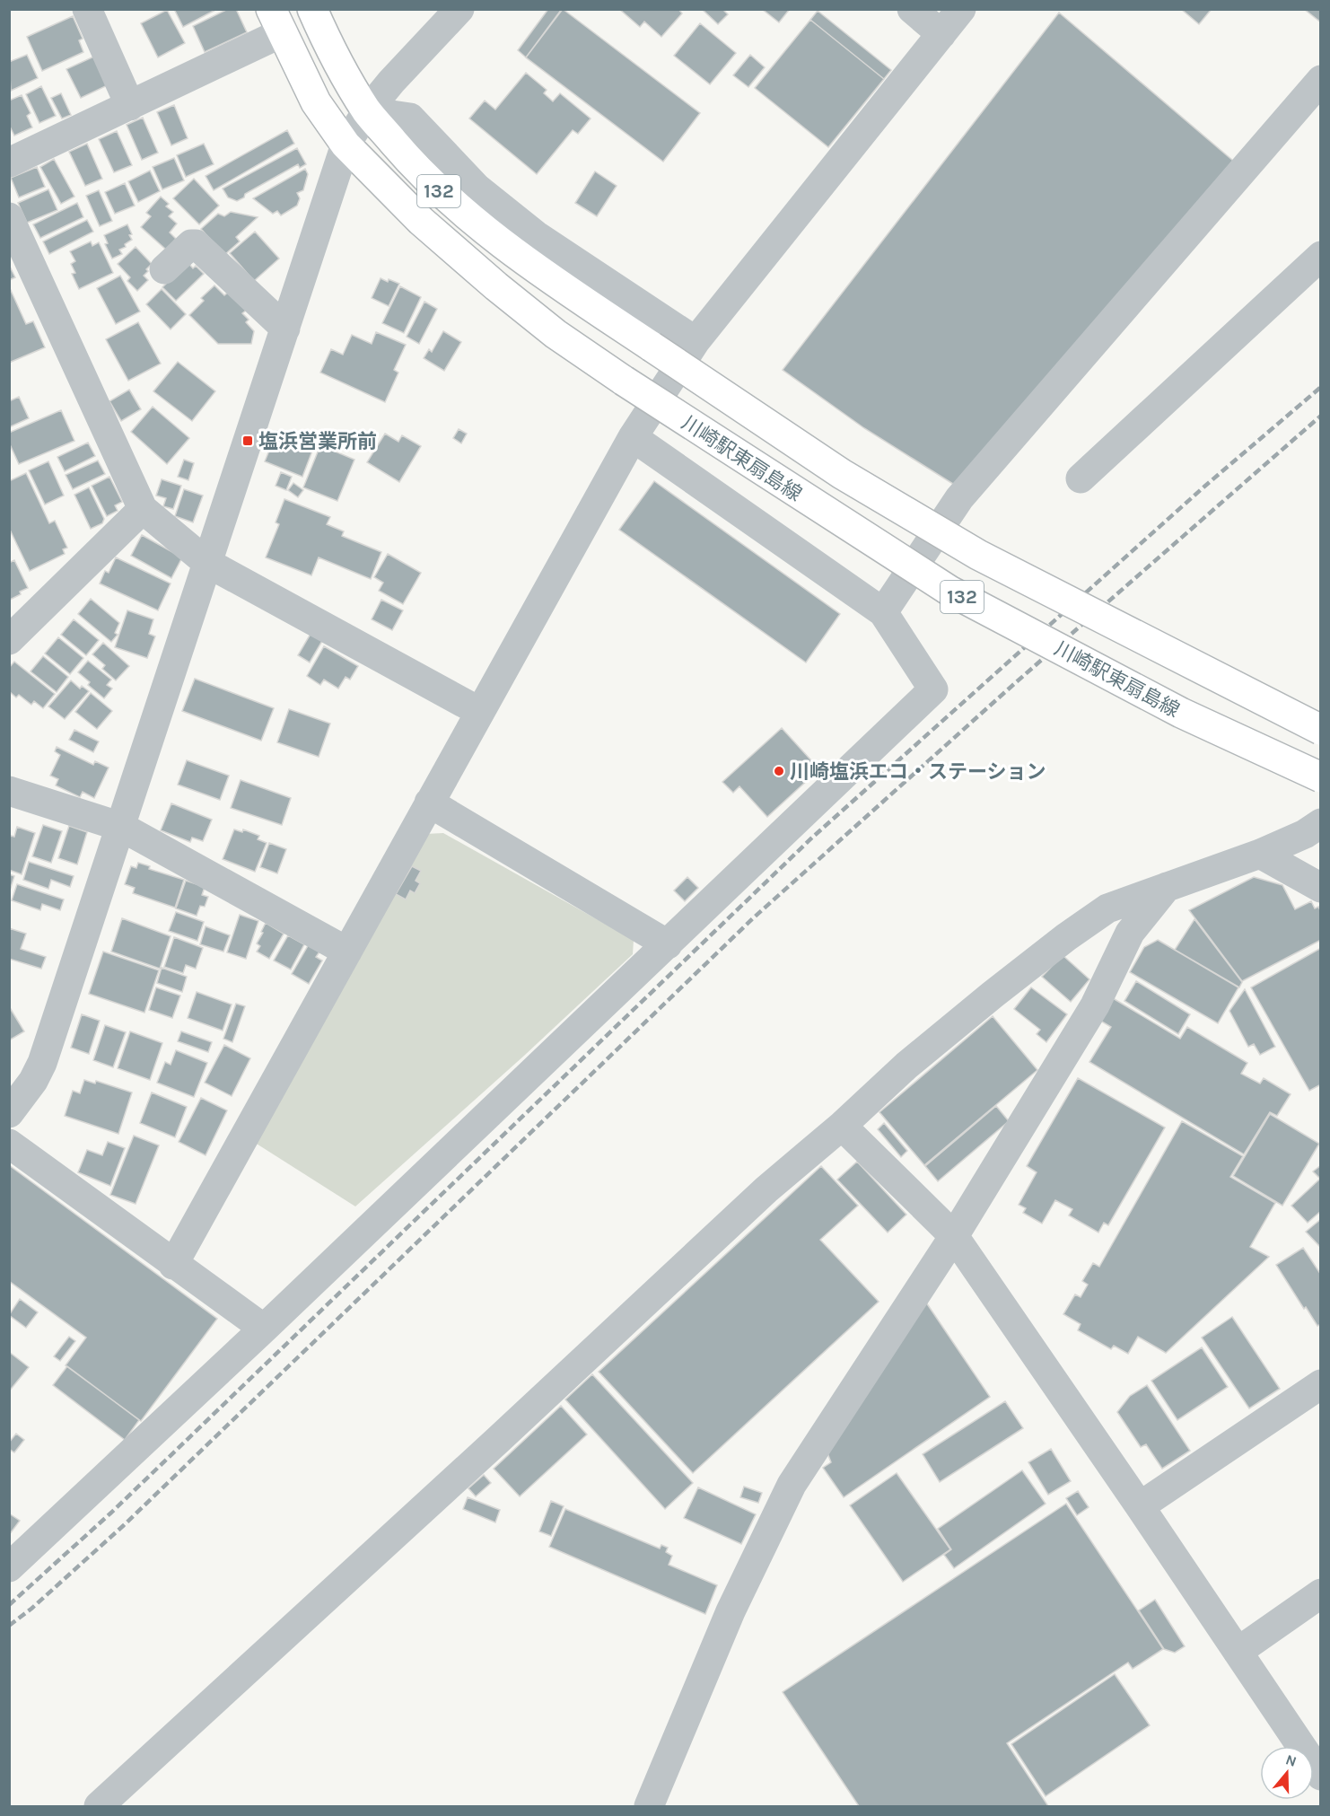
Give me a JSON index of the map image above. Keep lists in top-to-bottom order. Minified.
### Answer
{"streets":{"highway":["132","川崎駅東扇島線"]},"places":{"transit":["塩浜営業所前"],"other":["川崎塩浜エコ・ステーション"]},"north":"top"}
